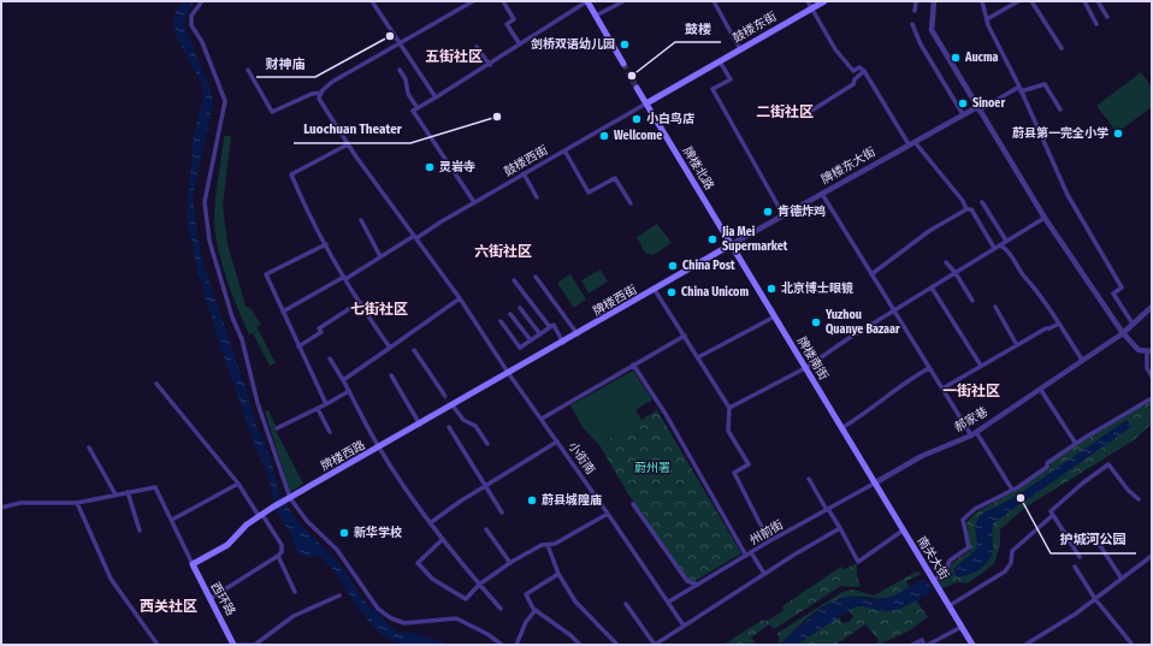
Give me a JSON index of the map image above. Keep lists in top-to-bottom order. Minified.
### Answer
{"streets":{"main road":["鼓楼东街","牌楼北路","牌楼西街","牌楼南街","牌楼西路","南关大街","西环路"],"street":["鼓楼西街","牌楼东大街","郝家巷","小街南","州前街"]},"crossings":[["鼓楼东街","鼓楼西街"],["鼓楼东街","牌楼北路"],["鼓楼西街","牌楼北路"],["鼓楼西街","小街南"],["牌楼东大街","牌楼北路"],["牌楼东大街","牌楼西街"],["牌楼东大街","牌楼南街"],["牌楼北路","牌楼西街"],["牌楼北路","牌楼南街"],["牌楼西街","牌楼南街"],["牌楼西街","牌楼西路"],["牌楼西街","小街南"],["牌楼南街","郝家巷"],["牌楼南街","州前街"],["牌楼南街","南关大街"],["郝家巷","州前街"],["郝家巷","南关大街"],["牌楼西路","小街南"],["牌楼西路","西环路"],["小街南","州前街"],["州前街","南关大街"]],"districts":["五街社区","二街社区","六街社区","七街社区","一街社区","西关社区"],"parks":["蔚州署"],"places":["财神庙","剑桥双语幼儿园","Aucma","鼓楼","Sinoer","Luochuan Theater","小白鸟店","蔚县第一完全小学","Wellcome","灵岩寺","肯德炸鸡","Jia Mei Supermarket","China Post","北京博士眼镜","China Unicom","Yuzhou Quanye Bazaar","护城河公园","蔚县城隍庙","新华学校"]}
